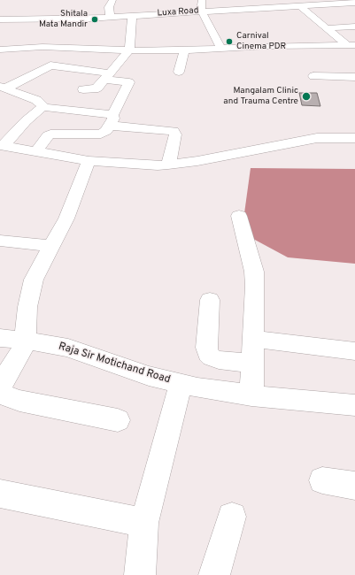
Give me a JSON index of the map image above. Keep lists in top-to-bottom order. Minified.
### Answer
{"streets":{"street":["Luxa Road","Raja Sir Motichand Road"]},"places":["Shitala Mata Mandir","Carnival Cinema PDR","Mangalam Clinic and Trauma Centre"]}
